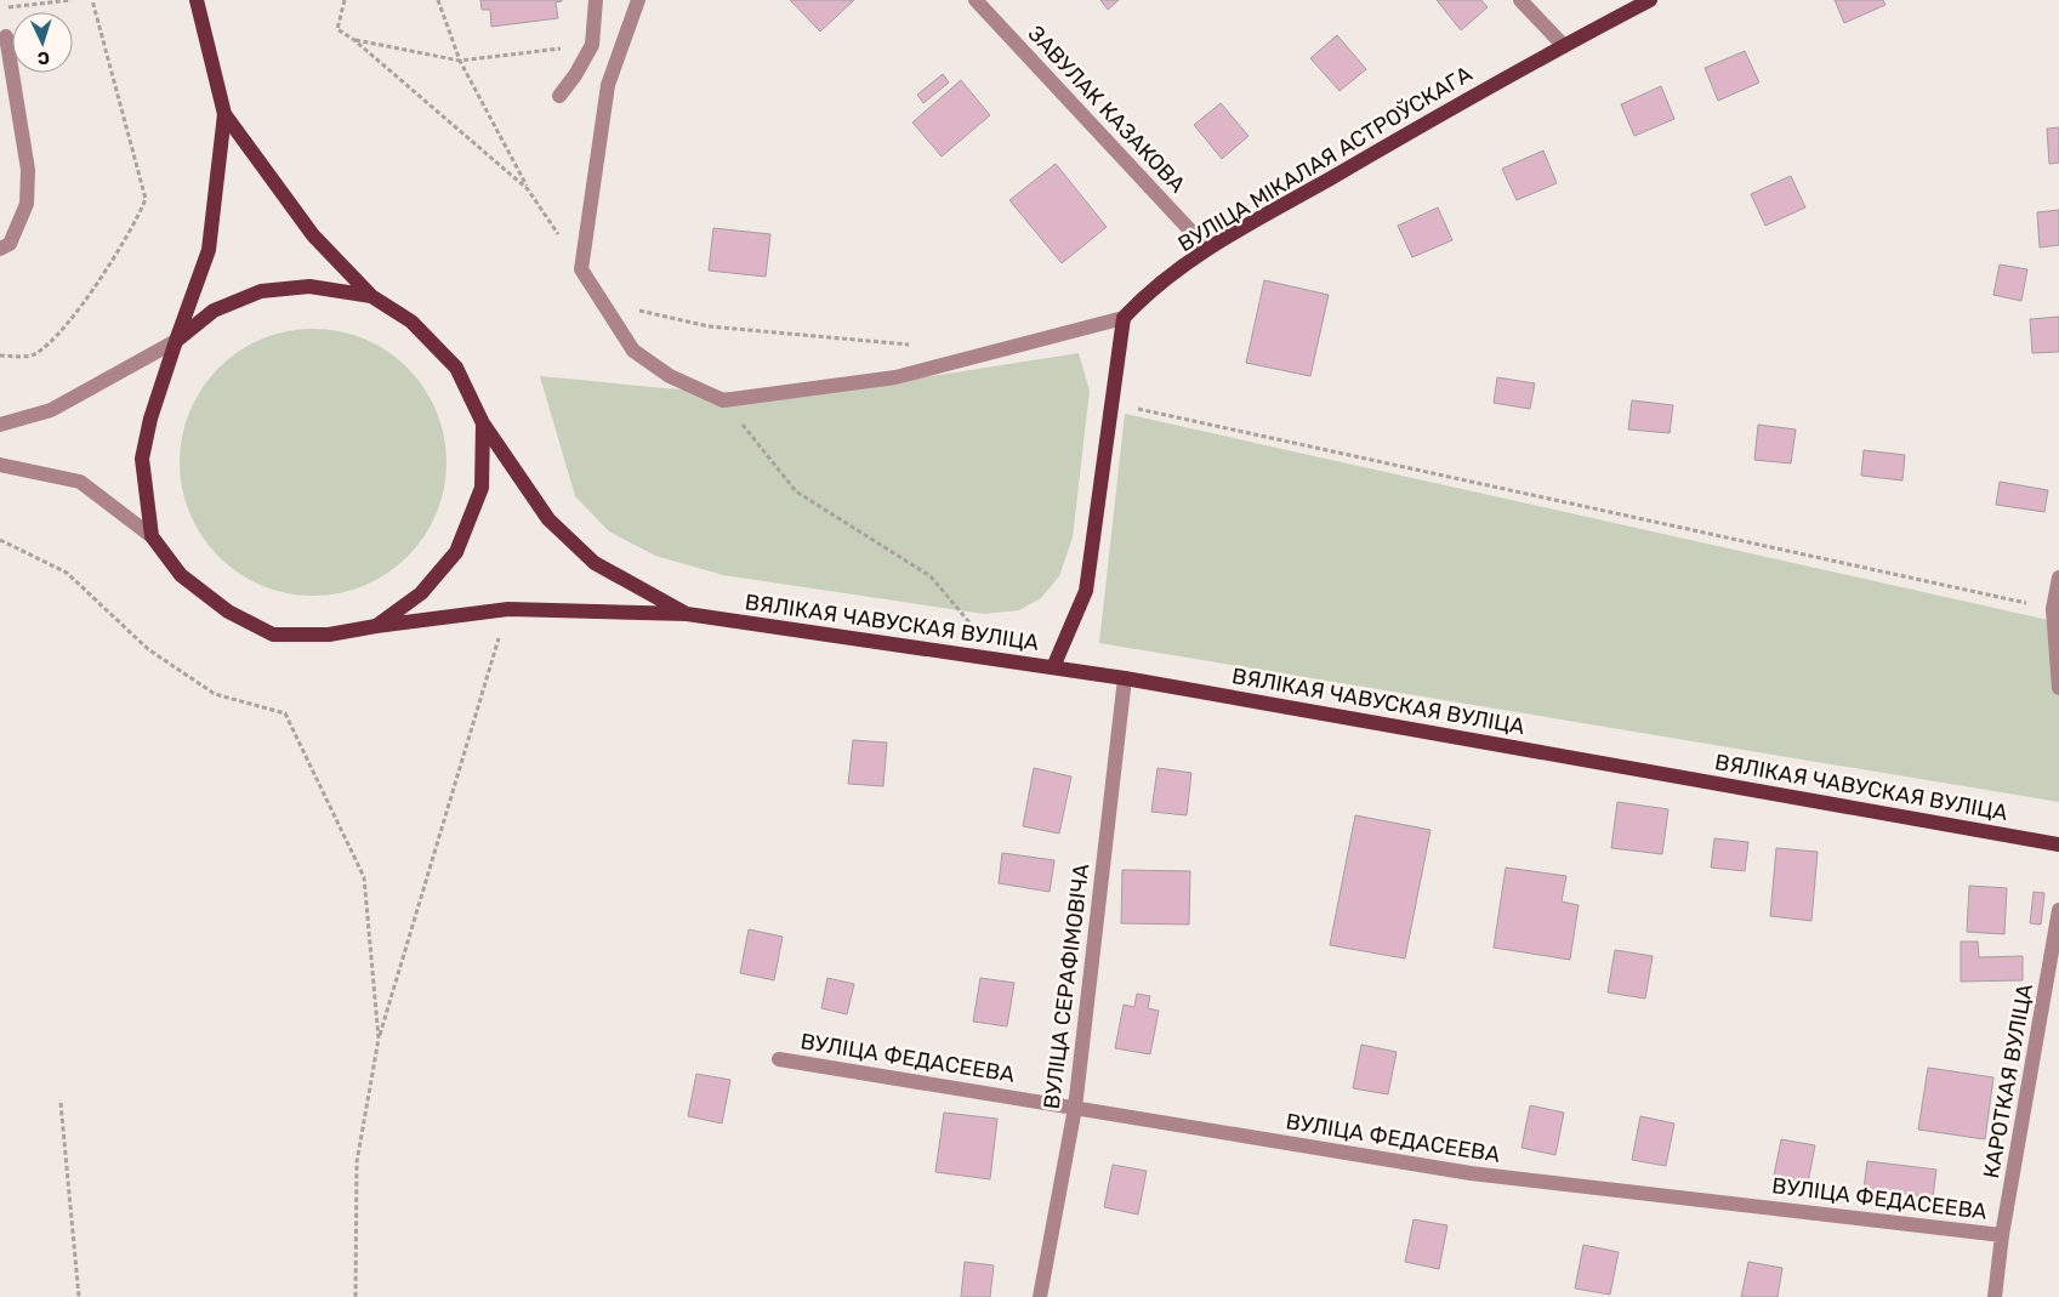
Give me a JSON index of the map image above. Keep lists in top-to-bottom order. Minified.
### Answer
{"streets":{"main road":["ВУЛІЦА МІКАЛАЯ АСТРОЎСКАГА","ВЯЛІКАЯ ЧАВУСКАЯ ВУЛІЦА"],"street":["ЗАВУЛАК КАЗАКОВА","ВУЛІЦА СЕРАФІМОВІЧА","ВУЛІЦА ФЕДАСЕЕВА","КАРОТКАЯ ВУЛІЦА"]},"crossings":[["ЗАВУЛАК КАЗАКОВА","ВУЛІЦА МІКАЛАЯ АСТРОЎСКАГА"],["ВЯЛІКАЯ ЧАВУСКАЯ ВУЛІЦА","ВУЛІЦА СЕРАФІМОВІЧА"],["ВУЛІЦА СЕРАФІМОВІЧА","ВУЛІЦА ФЕДАСЕЕВА"],["ВУЛІЦА ФЕДАСЕЕВА","КАРОТКАЯ ВУЛІЦА"]],"north":"bottom"}
